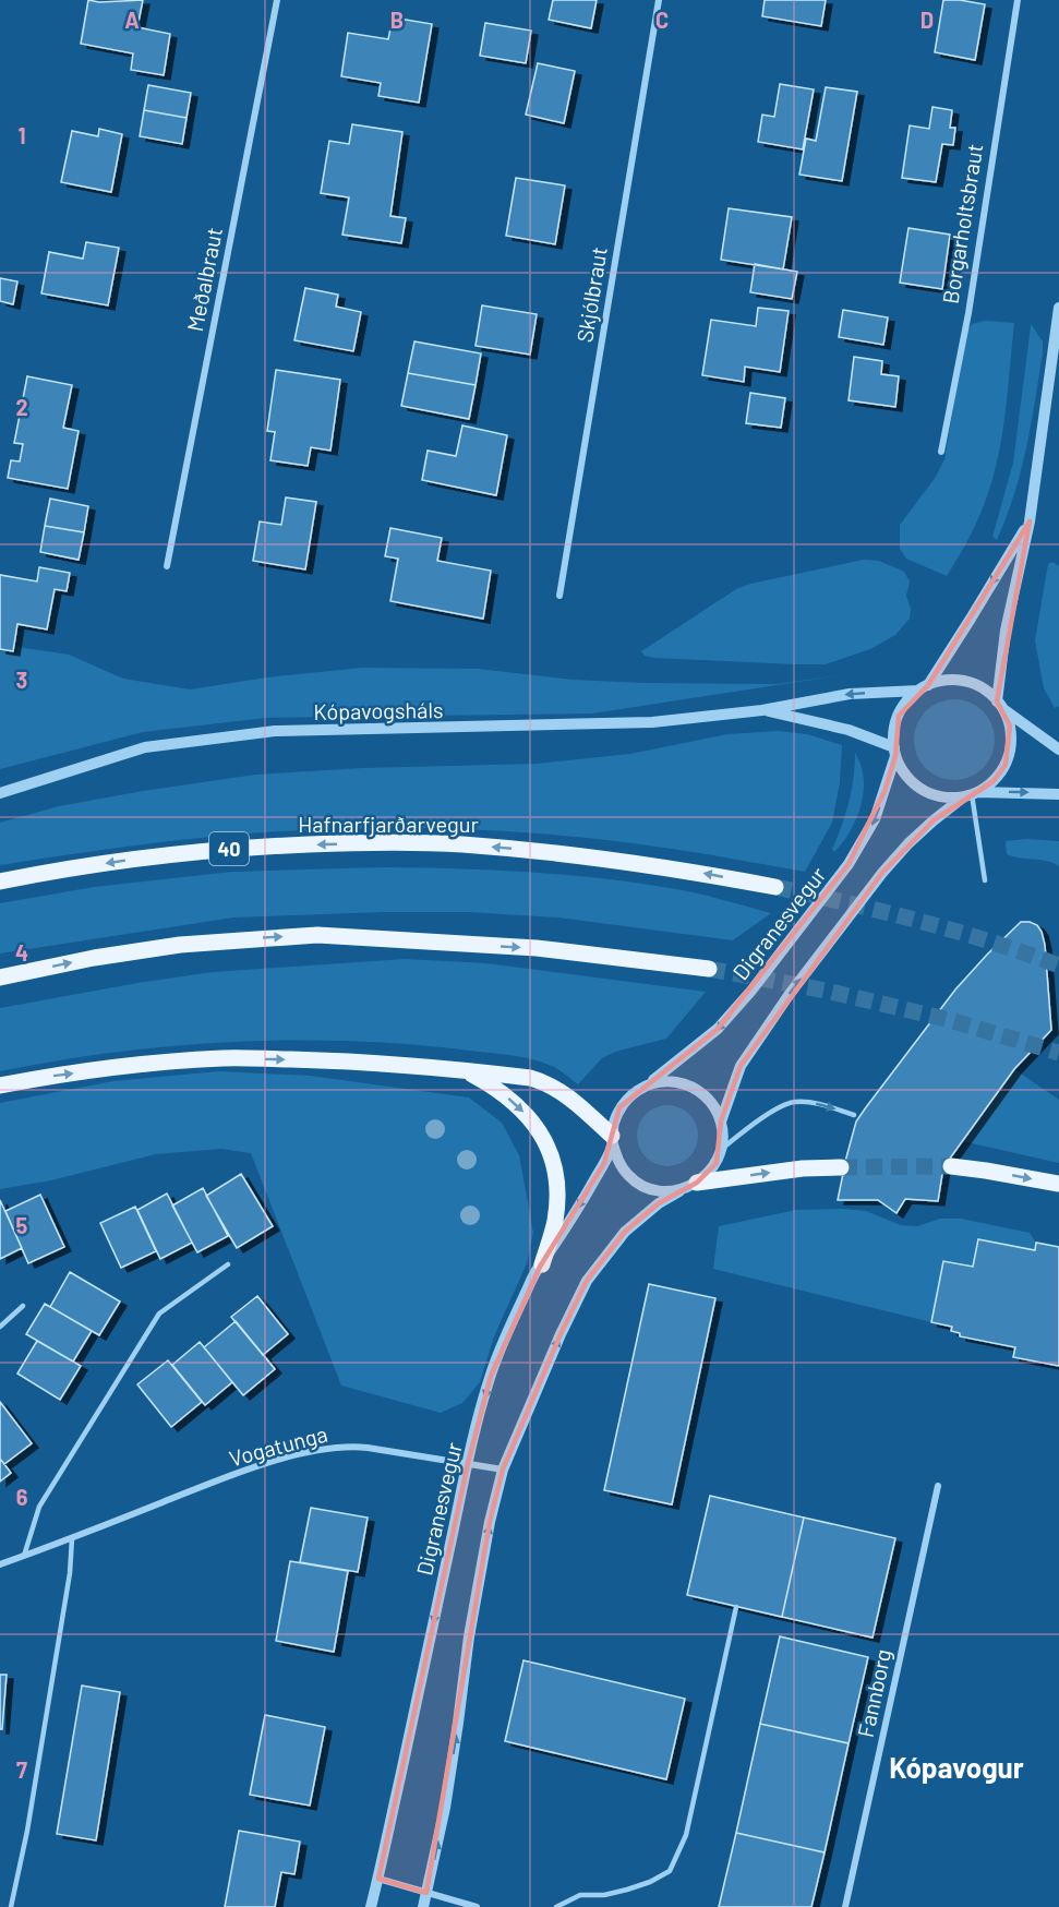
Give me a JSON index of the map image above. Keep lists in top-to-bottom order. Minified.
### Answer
{"streets":{"main road":["Hafnarfjarðarvegur","40"],"street":["Borgarholtsbraut","Meðalbraut","Skjólbraut","Kópavogsháls","Digranesvegur","Vogatunga","Fannborg"]},"crossings":[["Kópavogsháls","Digranesvegur"],["Digranesvegur","Vogatunga"]],"districts":["Kópavogur"],"grid":{"columns":["A","B","C","D"],"rows":["1","2","3","4","5","6","7"]}}
